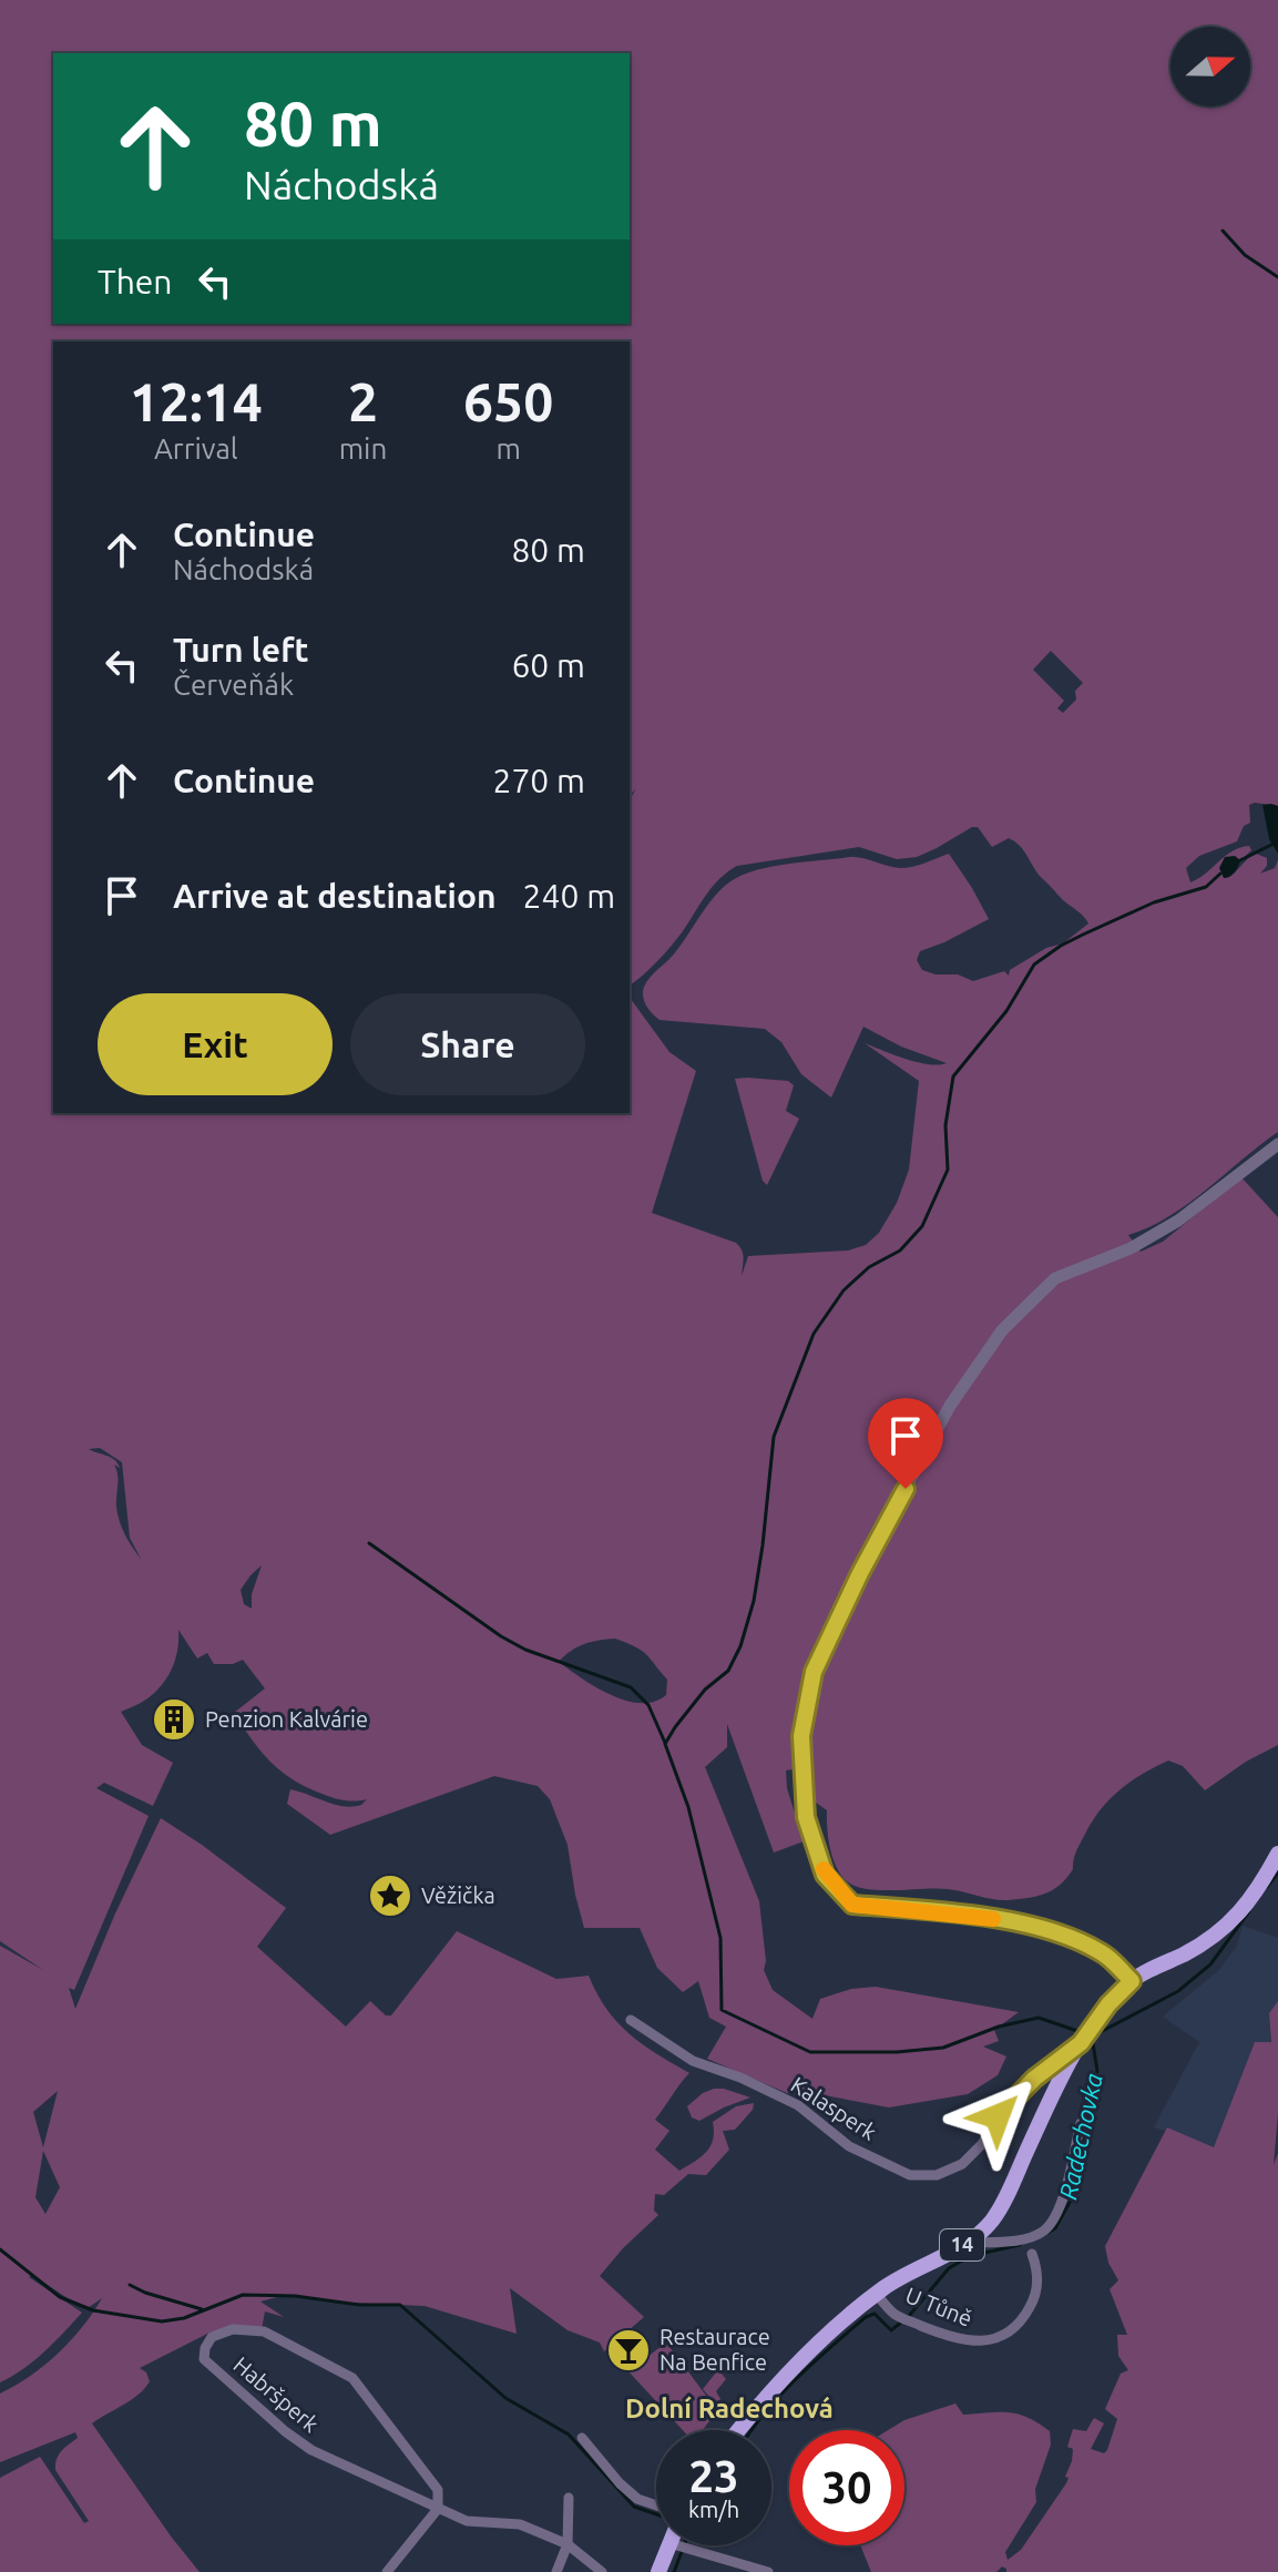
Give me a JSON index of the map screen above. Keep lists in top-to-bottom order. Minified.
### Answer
{"streets":{"main road":["14"],"street":["Kalasperk","U Tůně","Habršperk"]},"crossings":[["Kalasperk","14"],["14","U Tůně"]],"districts":["Dolní Radechová"],"water":["Radechovka"],"places":{"building":["Penzion Kalvárie"],"place":["Věžička"],"bar":["Restaurace Na Benfice"]},"north":"right","page":{"turn":["80 m","Náchodská"],"then":"Then","eta":["12:14","Arrival","2","min","650","m"],"list":[{"name":"Continue","note":"Náchodská","value":"80 m"},{"name":"Turn left","note":"Červeňák","value":"60 m"},{"name":"Continue","value":"270 m"},{"name":"Arrive at destination","value":"240 m"}],"buttons":["Exit","Share"],"speed":"23 km/h","limit":"30"}}
